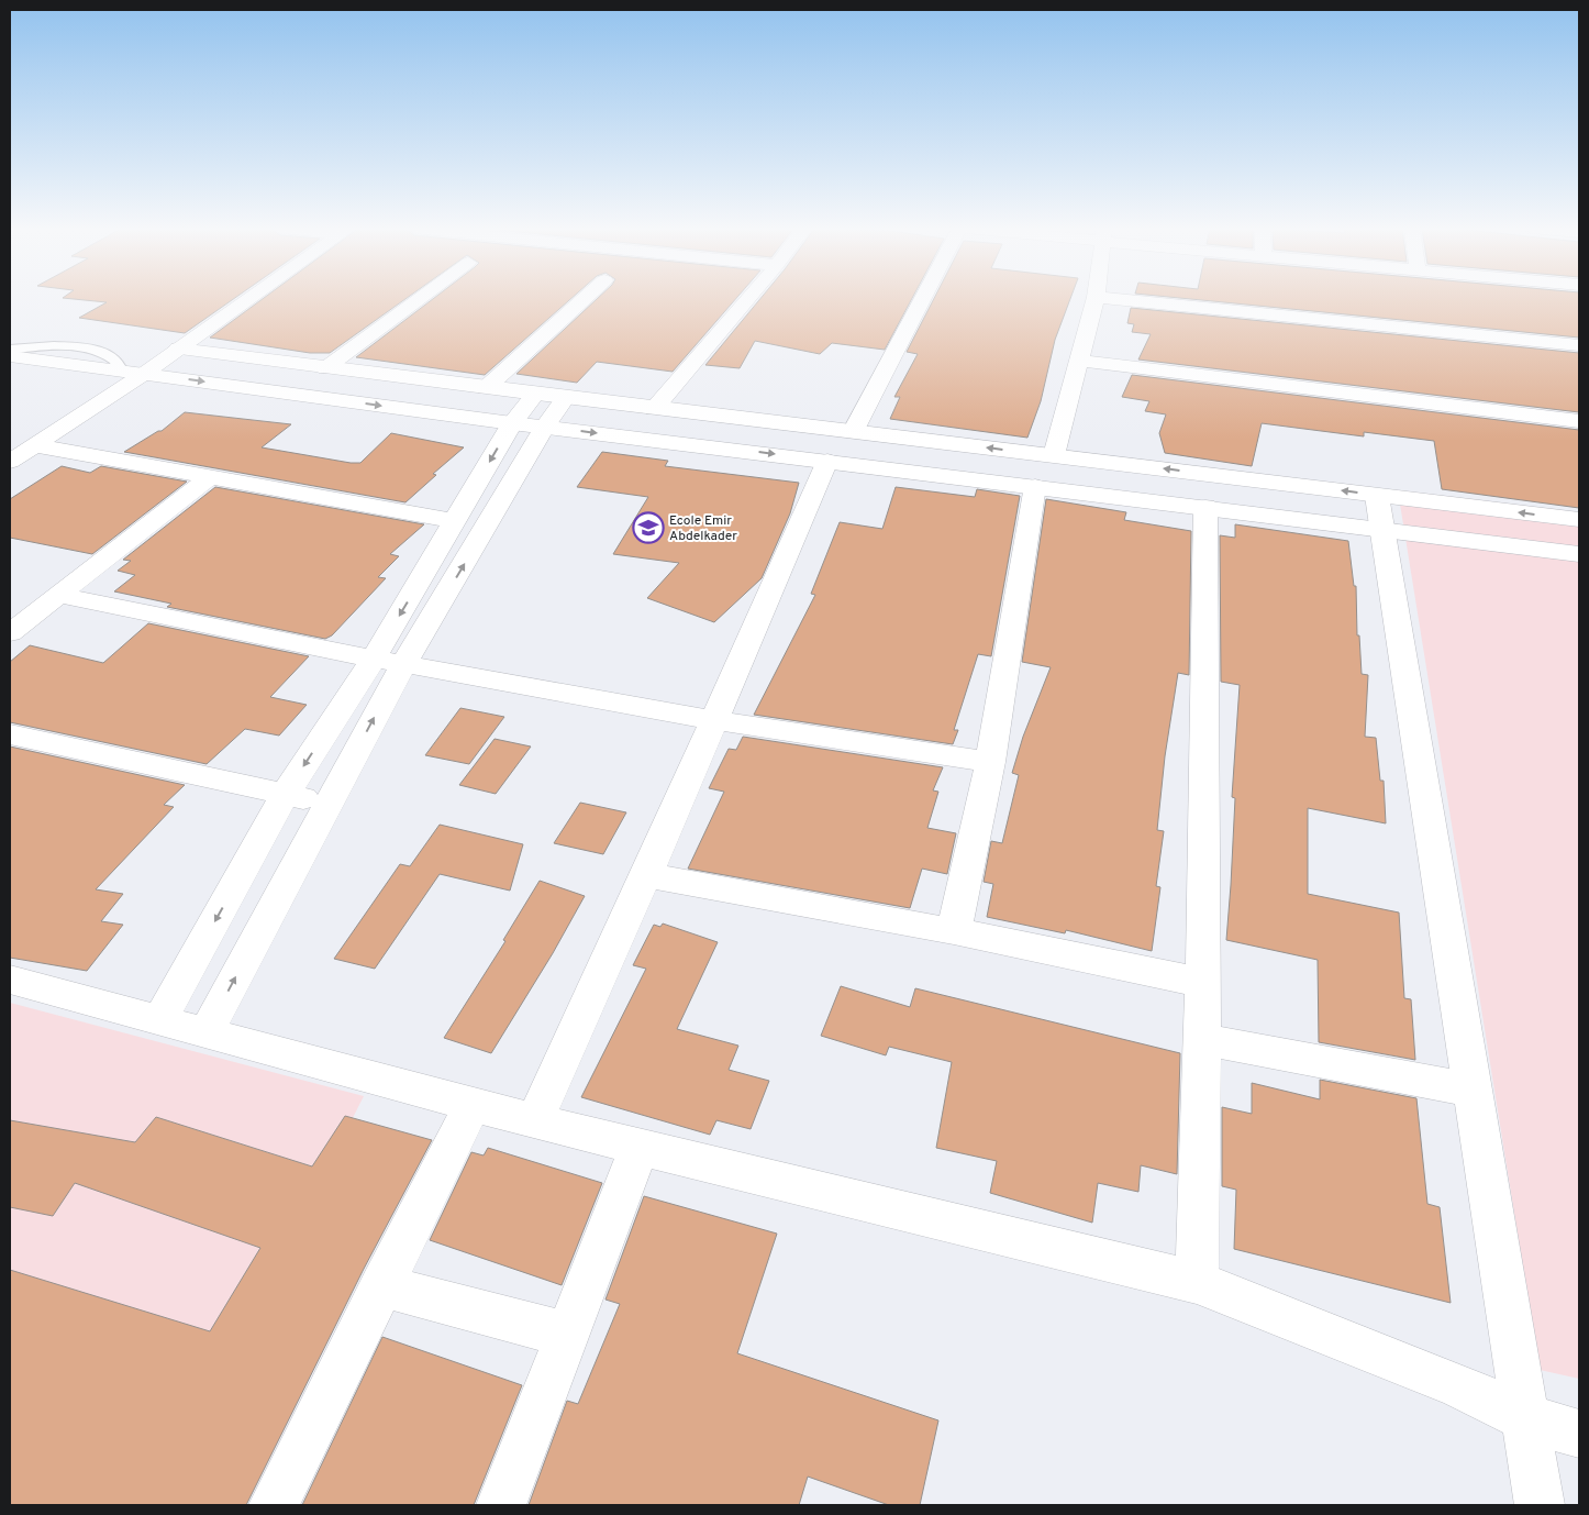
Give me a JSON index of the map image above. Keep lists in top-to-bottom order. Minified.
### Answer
{"places":{"school or university":["Ecole Emir Abdelkader"]}}
